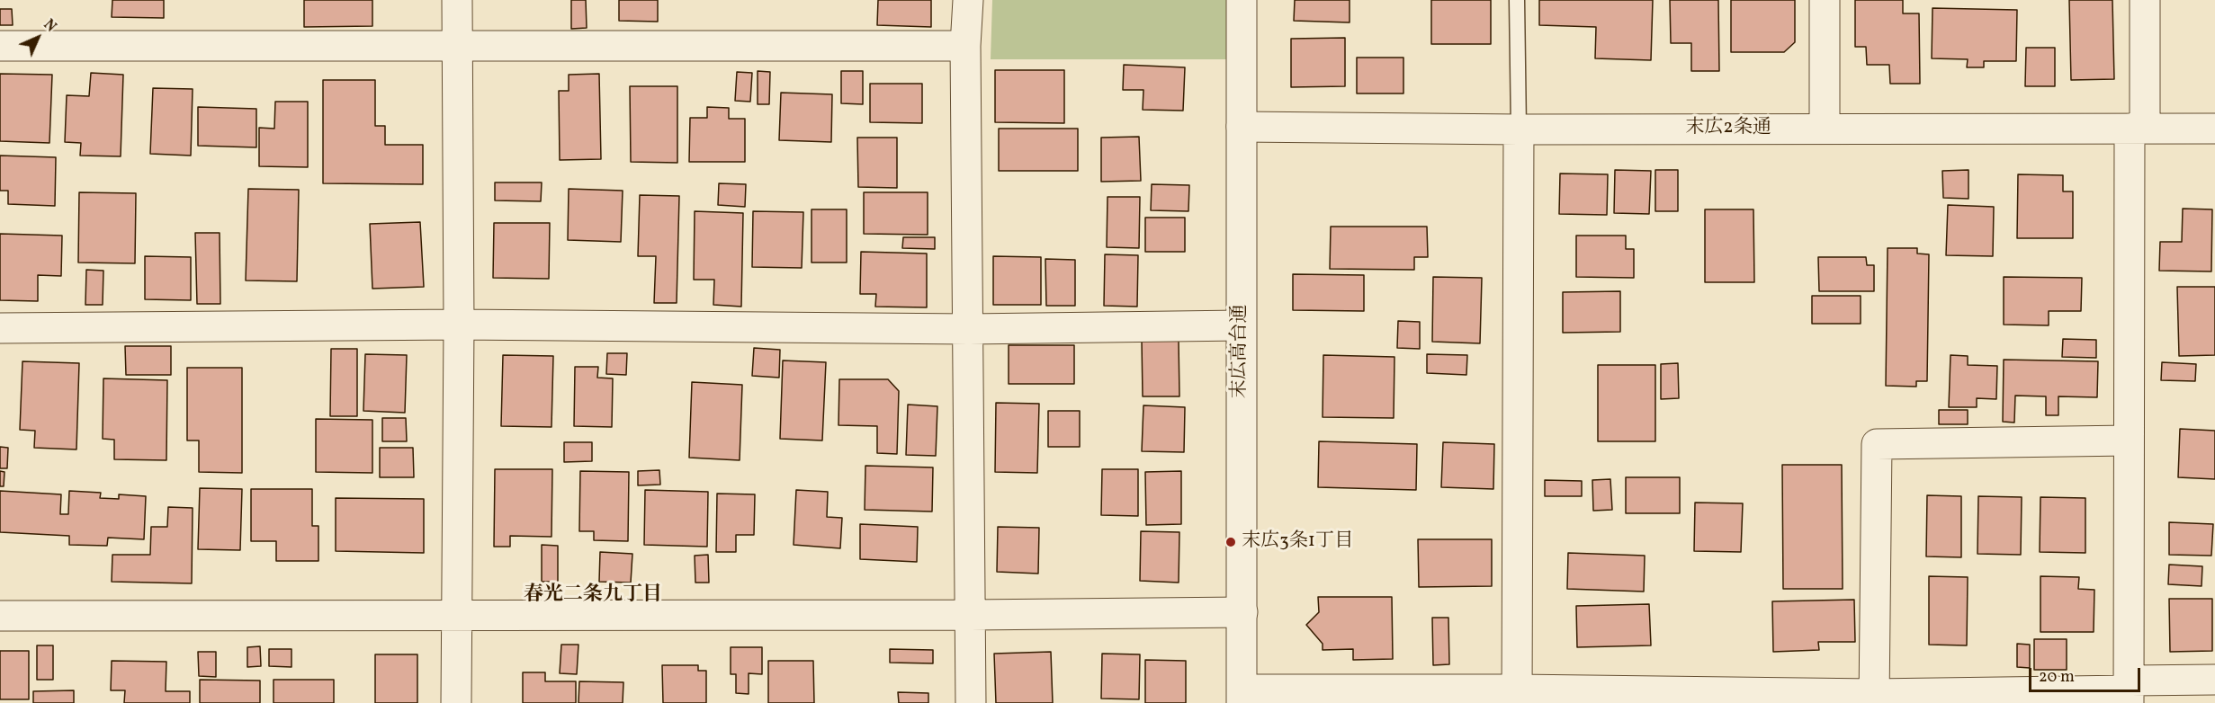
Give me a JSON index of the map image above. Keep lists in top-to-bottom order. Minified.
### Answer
{"streets":{"street":["末広2条通","末広高台通"]},"crossings":[["末広2条通","末広高台通"]],"districts":["春光二条九丁目"],"places":["末広3条1丁目"],"scale_bar":"20 m","north":"top right"}
